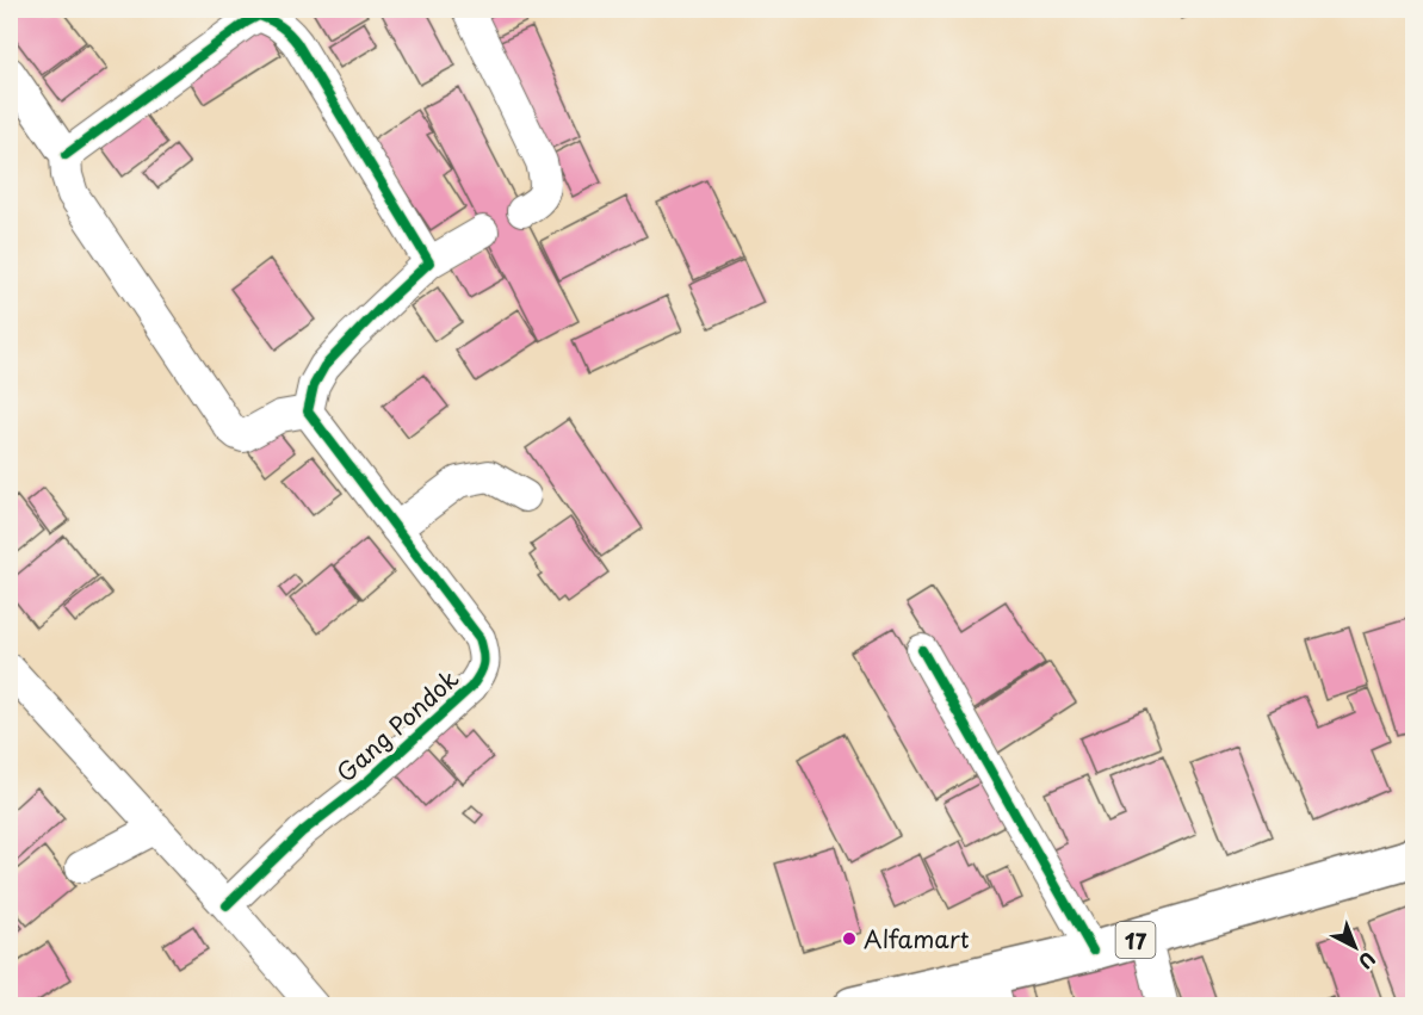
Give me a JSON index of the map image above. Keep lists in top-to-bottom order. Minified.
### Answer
{"streets":{"highway":["17"],"street":["Gang Pondok"]},"places":["Alfamart"],"north":"bottom right"}
